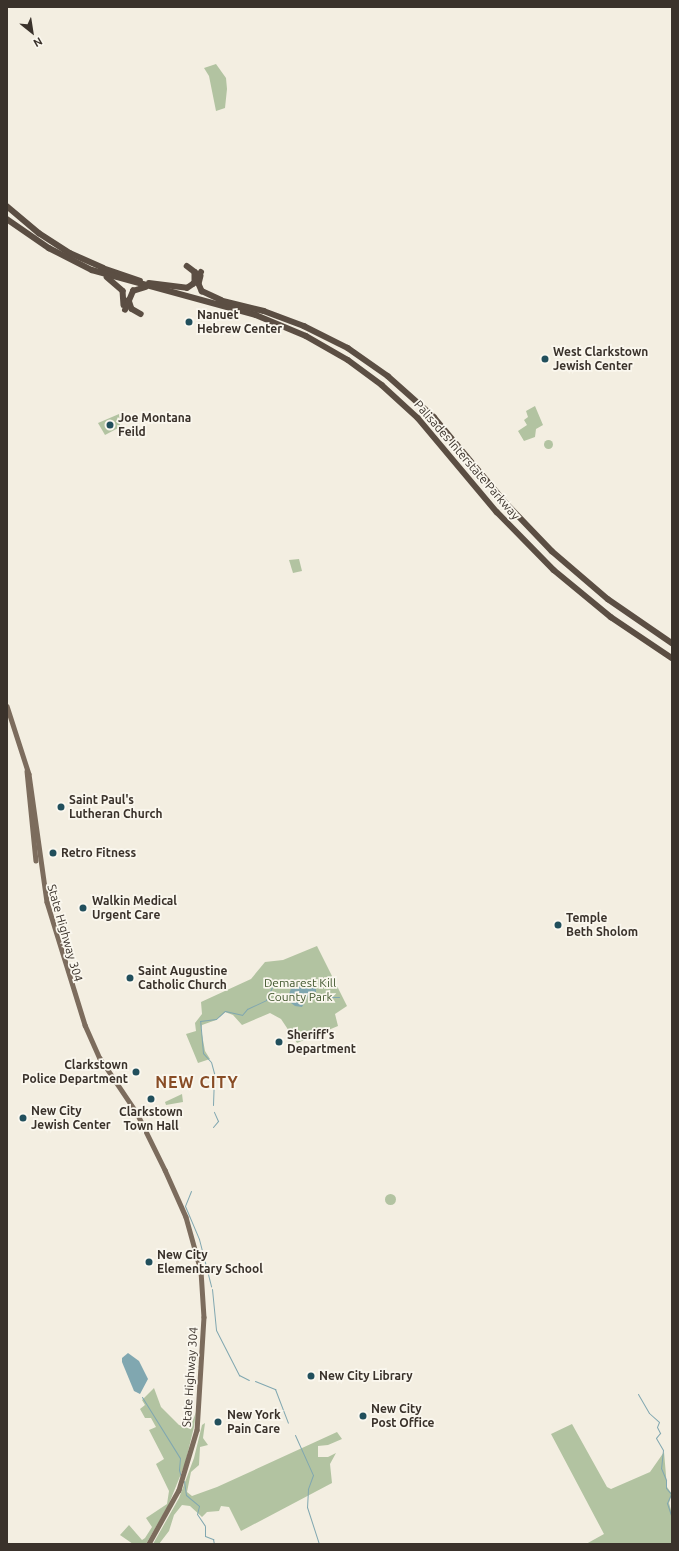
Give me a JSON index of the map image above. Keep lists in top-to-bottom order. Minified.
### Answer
{"streets":{"highway":["Palisades Interstate Parkway"],"main road":["State Highway 304"]},"districts":["NEW CITY"],"parks":["Demarest Kill County Park"],"places":["Nanuet Hebrew Center","West Clarkstown Jewish Center","Joe Montana Feild","Saint Paul's Lutheran Church","Retro Fitness","Walkin Medical Urgent Care","Temple Beth Sholom","Saint Augustine Catholic Church","Sheriff's Department","Clarkstown Police Department","Clarkstown Town Hall","New City Jewish Center","New City Elementary School","New City Library","New City Post Office","New York Pain Care"],"north":"bottom right"}
